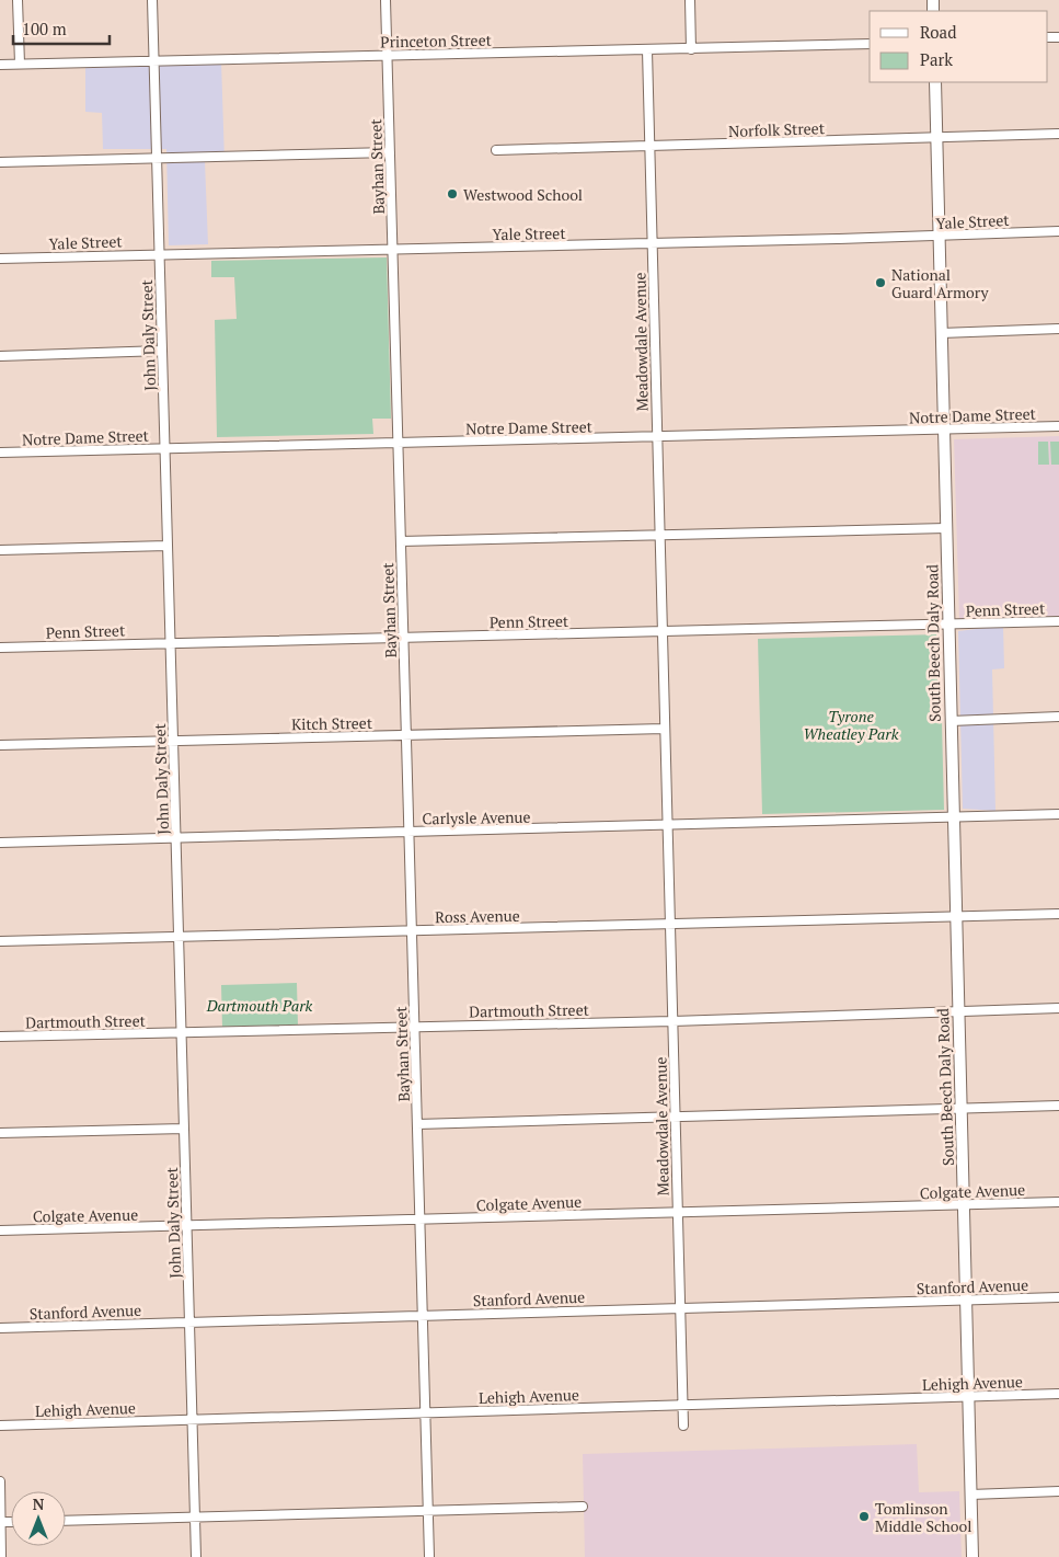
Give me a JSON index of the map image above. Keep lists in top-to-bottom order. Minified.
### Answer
{"streets":{"main road":["South Beech Daly Road"],"street":["Princeton Street","Norfolk Street","Bayhan Street","Yale Street","John Daly Street","Meadowdale Avenue","Notre Dame Street","Penn Street","Kitch Street","Carlysle Avenue","Ross Avenue","Dartmouth Street","Colgate Avenue","Stanford Avenue","Lehigh Avenue"]},"crossings":[["Princeton Street","Bayhan Street"],["Princeton Street","John Daly Street"],["Princeton Street","Meadowdale Avenue"],["Norfolk Street","Meadowdale Avenue"],["Norfolk Street","South Beech Daly Road"],["Bayhan Street","Yale Street"],["Bayhan Street","Notre Dame Street"],["Bayhan Street","Penn Street"],["Bayhan Street","Kitch Street"],["Bayhan Street","Carlysle Avenue"],["Bayhan Street","Ross Avenue"],["Bayhan Street","Dartmouth Street"],["Bayhan Street","Colgate Avenue"],["Bayhan Street","Stanford Avenue"],["Bayhan Street","Lehigh Avenue"],["Yale Street","John Daly Street"],["Yale Street","Meadowdale Avenue"],["Yale Street","South Beech Daly Road"],["John Daly Street","Notre Dame Street"],["John Daly Street","Penn Street"],["John Daly Street","Kitch Street"],["John Daly Street","Carlysle Avenue"],["John Daly Street","Ross Avenue"],["John Daly Street","Dartmouth Street"],["John Daly Street","Colgate Avenue"],["John Daly Street","Stanford Avenue"],["John Daly Street","Lehigh Avenue"],["Meadowdale Avenue","Notre Dame Street"],["Meadowdale Avenue","Penn Street"],["Meadowdale Avenue","Kitch Street"],["Meadowdale Avenue","Carlysle Avenue"],["Meadowdale Avenue","Ross Avenue"],["Meadowdale Avenue","Dartmouth Street"],["Meadowdale Avenue","Colgate Avenue"],["Meadowdale Avenue","Stanford Avenue"],["Meadowdale Avenue","Lehigh Avenue"],["Notre Dame Street","South Beech Daly Road"],["Penn Street","South Beech Daly Road"],["South Beech Daly Road","Carlysle Avenue"],["South Beech Daly Road","Ross Avenue"],["South Beech Daly Road","Dartmouth Street"],["South Beech Daly Road","Colgate Avenue"],["South Beech Daly Road","Stanford Avenue"]],"parks":["Tyrone Wheatley Park","Dartmouth Park"],"places":["Westwood School","National Guard Armory","Tomlinson Middle School"],"legend":["Road","Park"],"scale_bar":"100 m","north":"top"}
